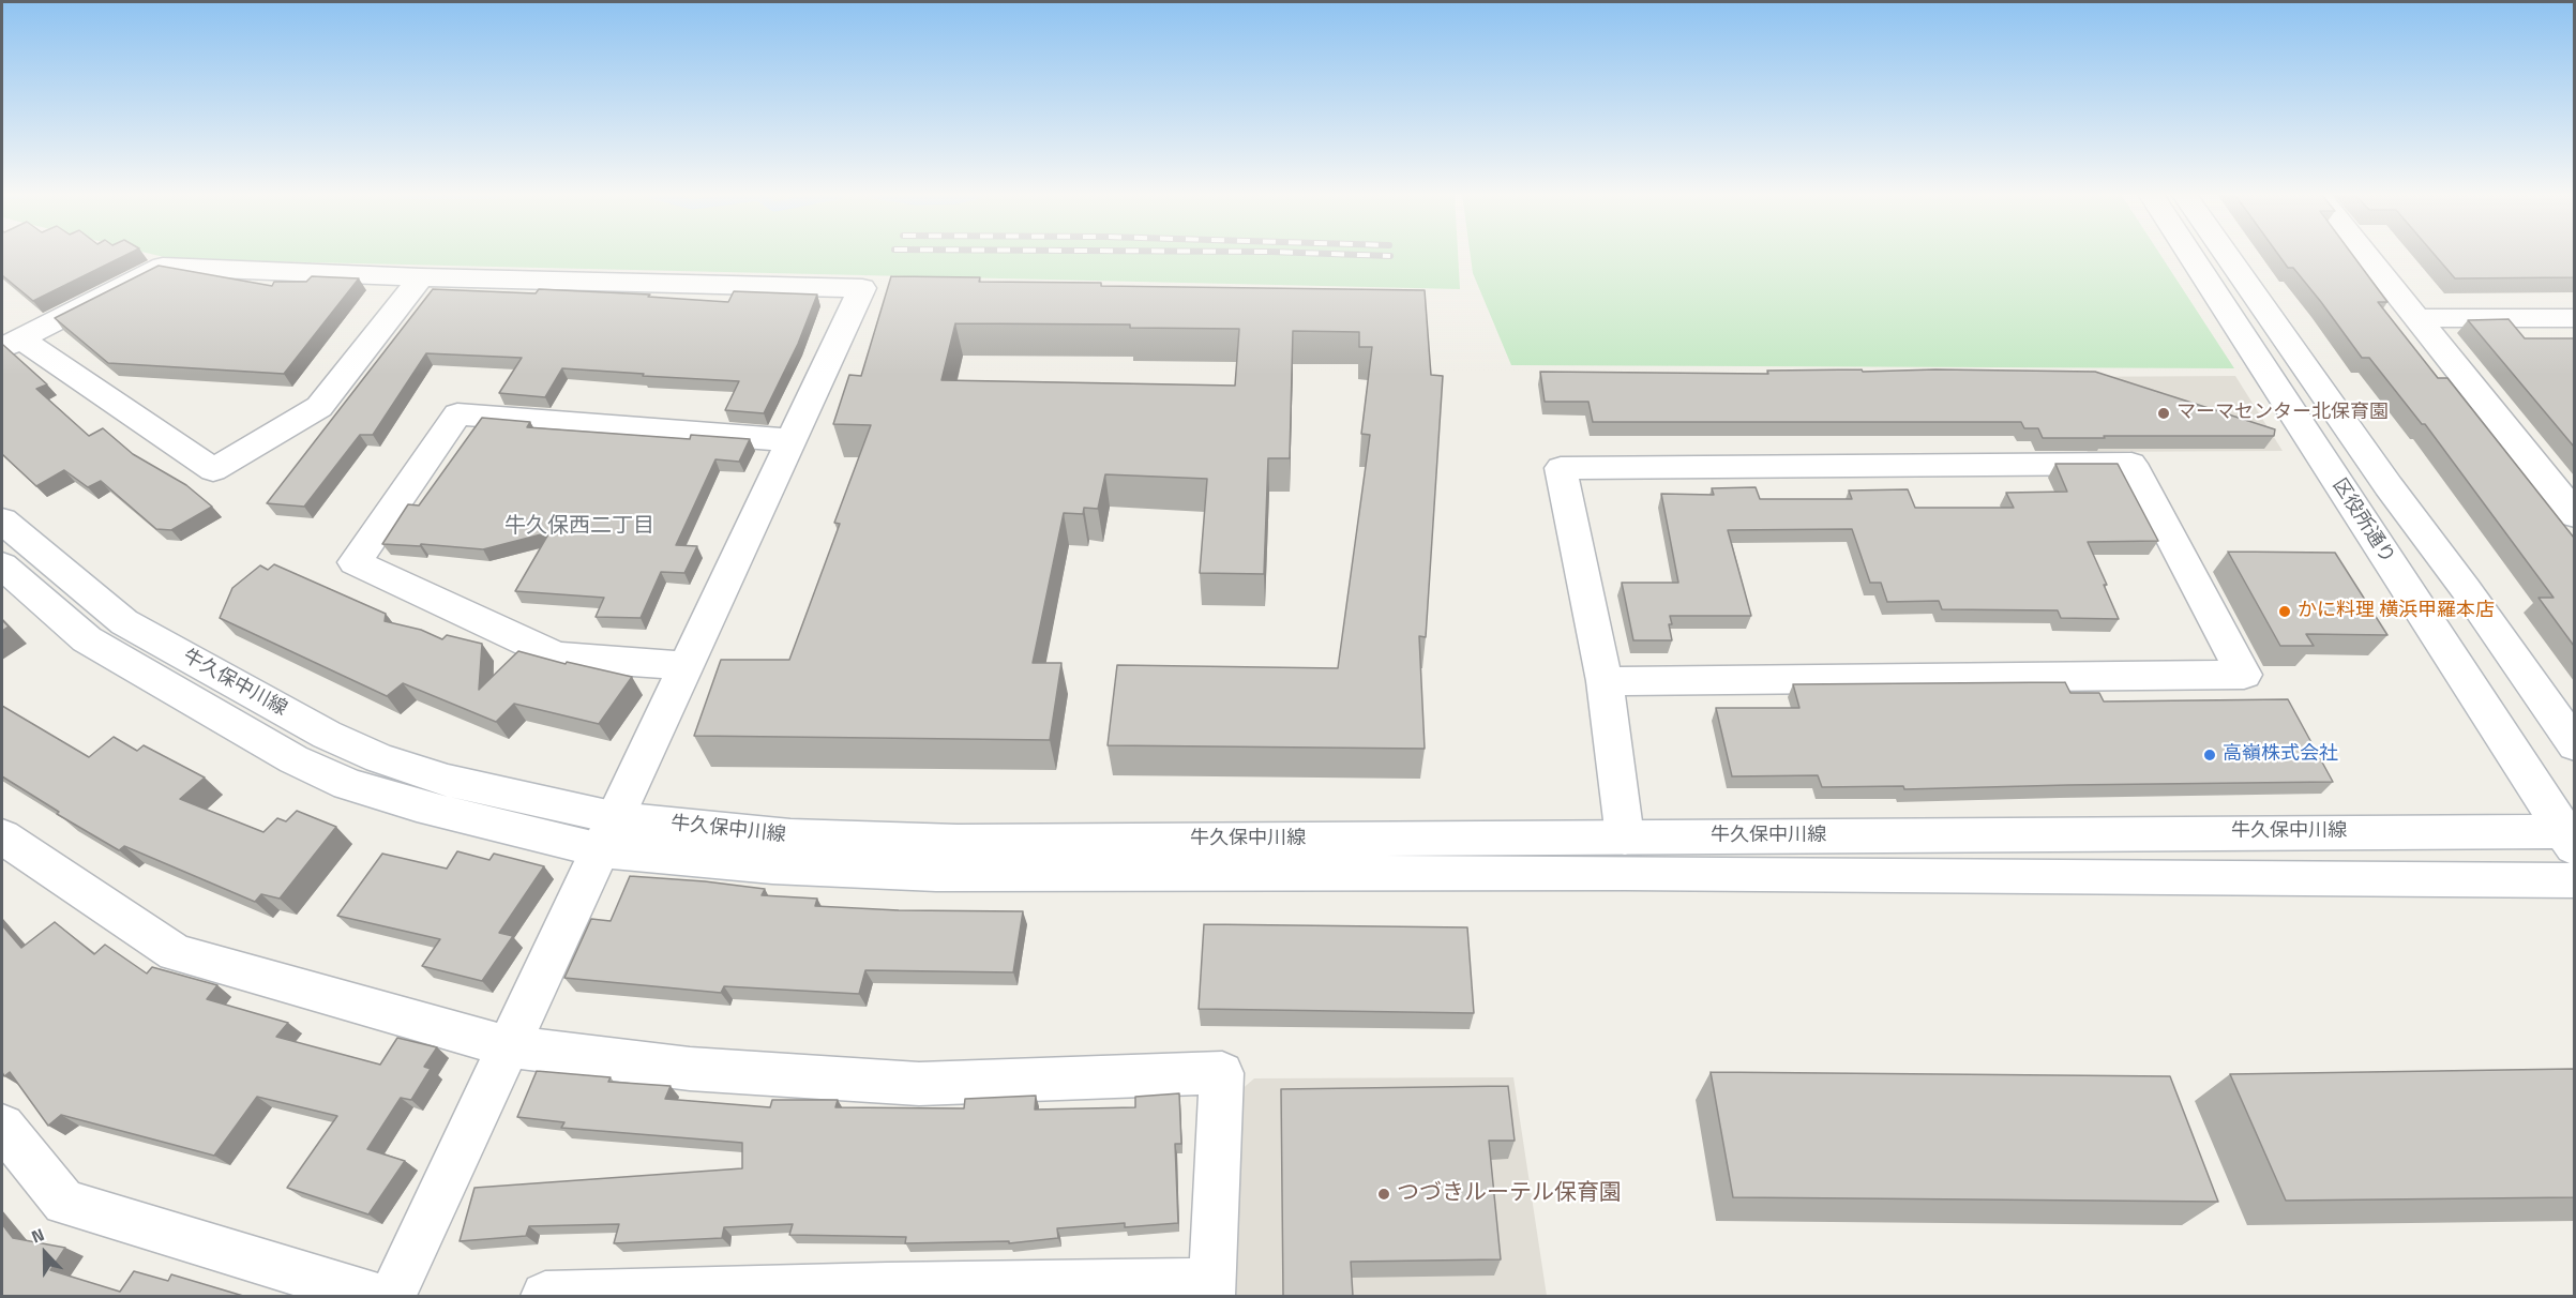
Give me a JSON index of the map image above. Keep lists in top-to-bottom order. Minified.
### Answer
{"streets":{"street":["区役所通り","牛久保中川線"]},"crossings":[["区役所通り","牛久保中川線"]],"districts":["牛久保西二丁目"],"places":["マーマセンター北保育園","かに料理 横浜甲羅本店","高嶺株式会社","つづきルーテル保育園"],"north":"top"}
